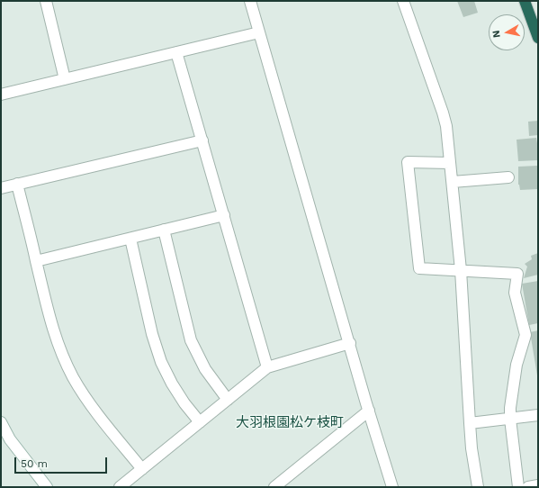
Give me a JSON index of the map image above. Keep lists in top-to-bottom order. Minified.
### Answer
{"districts":["大羽根園松ケ枝町"],"scale_bar":"50 m","north":"left"}
